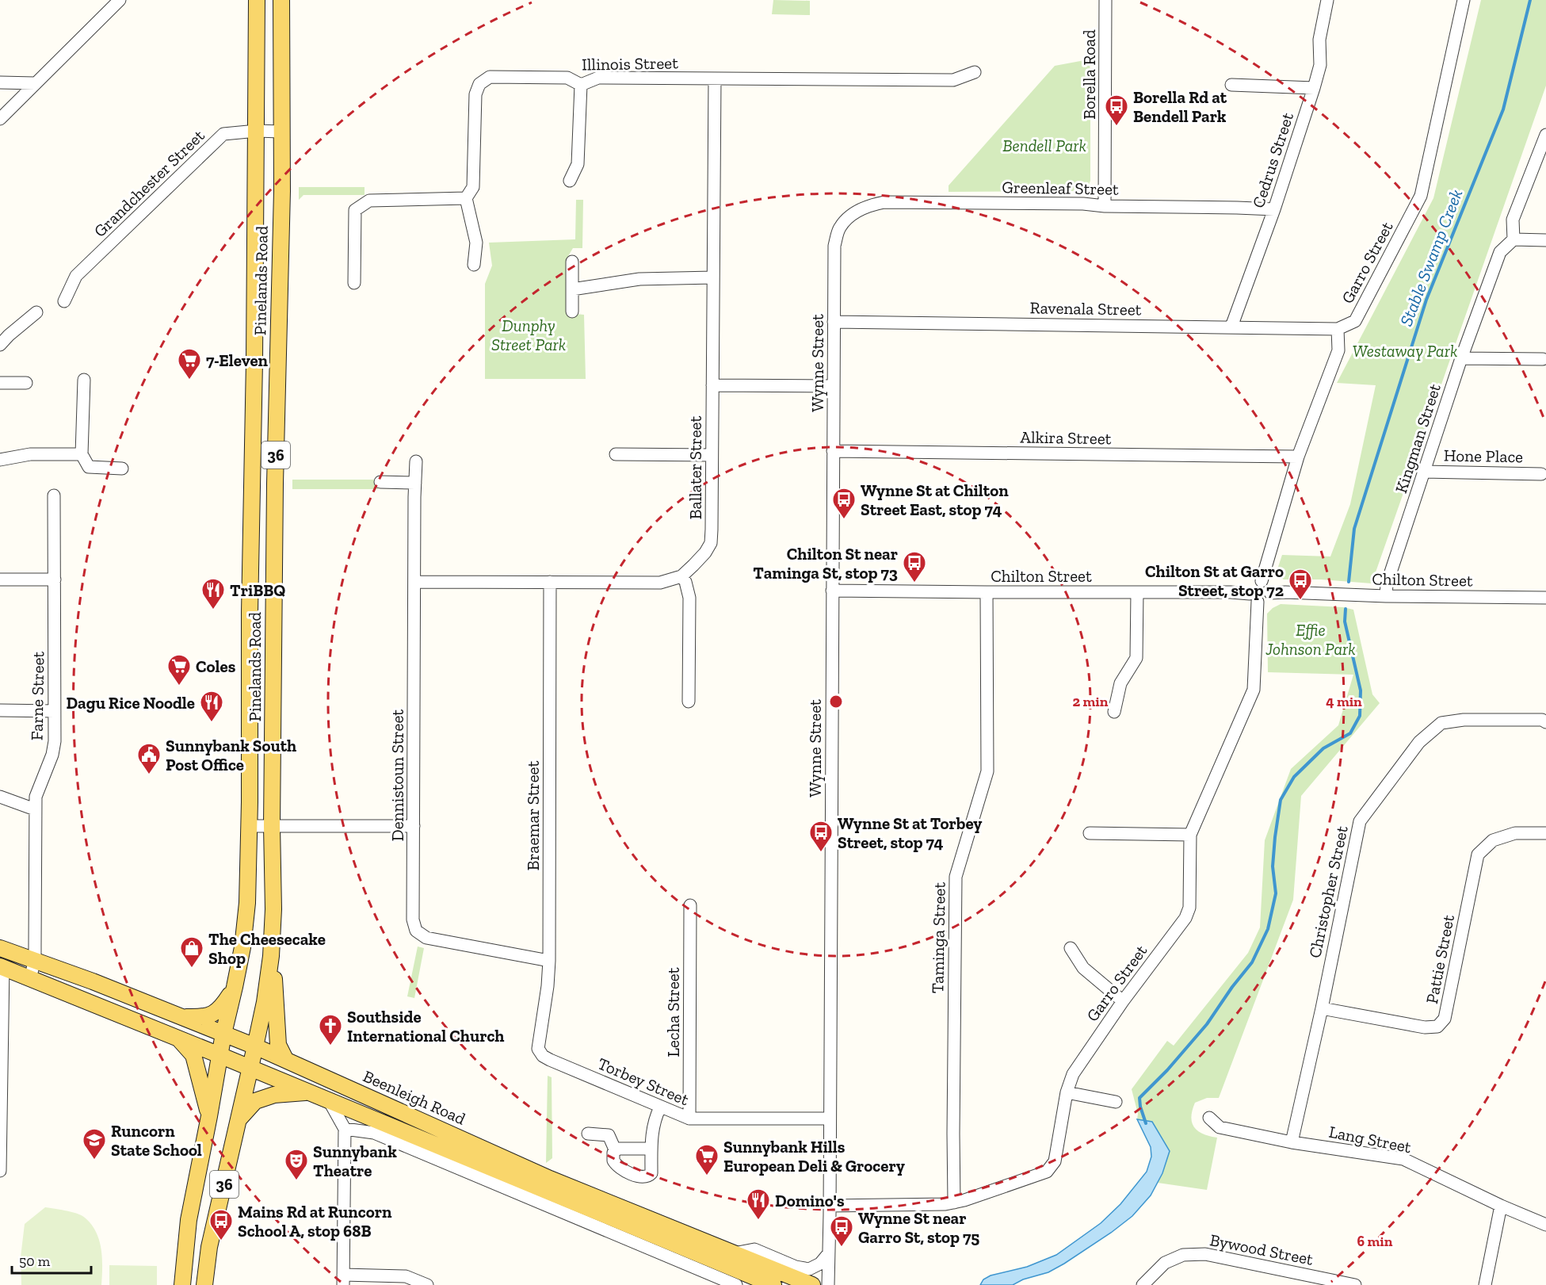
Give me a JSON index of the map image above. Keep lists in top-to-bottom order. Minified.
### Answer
{"streets":{"main road":["Pinelands Road","36","Beenleigh Road"],"street":["Illinois Street","Borella Road","Cedrus Street","Grandchester Street","Greenleaf Street","Garro Street","Ravenala Street","Wynne Street","Alkira Street","Kingman Street","Hone Place","Ballater Street","Chilton Street","Farne Street","Dennistoun Street","Braemar Street","Christopher Street","Taminga Street","Pattie Street","Lecha Street","Torbey Street","Lang Street","Bywood Street"]},"crossings":[["Illinois Street","Ballater Street"],["Borella Road","Greenleaf Street"],["Cedrus Street","Greenleaf Street"],["Cedrus Street","Ravenala Street"],["Grandchester Street","Pinelands Road"],["Greenleaf Street","Wynne Street"],["Garro Street","Ravenala Street"],["Garro Street","Wynne Street"],["Garro Street","Chilton Street"],["Garro Street","Taminga Street"],["Pinelands Road","36"],["Pinelands Road","Beenleigh Road"],["Ravenala Street","Wynne Street"],["Wynne Street","Alkira Street"],["Wynne Street","Chilton Street"],["Wynne Street","Torbey Street"],["Kingman Street","Hone Place"],["Kingman Street","Chilton Street"],["36","Beenleigh Road"],["Ballater Street","Dennistoun Street"],["Ballater Street","Braemar Street"],["Chilton Street","Taminga Street"],["Farne Street","Beenleigh Road"],["Dennistoun Street","Braemar Street"],["Braemar Street","Torbey Street"],["Christopher Street","Pattie Street"],["Christopher Street","Lang Street"],["Lecha Street","Torbey Street"]],"water":["Stable Swamp Creek"],"parks":["Bendell Park","Dunphy Street Park","Westaway Park","Effie Johnson Park"],"places":{"bus stop":["Borella Rd at Bendell Park","Wynne St at Chilton Street East, stop 74","Chilton St near Taminga St, stop 73","Chilton St at Garro Street, stop 72","Wynne St at Torbey Street, stop 74","Mains Rd at Runcorn School A, stop 68B","Wynne St near Garro St, stop 75"],"supermarket":["7-Eleven","Coles","Sunnybank Hills European Deli & Grocery"],"restaurant":["TriBBQ","Dagu Rice Noodle","Domino's"],"public building":["Sunnybank South Post Office"],"shop":["The Cheesecake Shop"],"church":["Southside International Church"],"school or university":["Runcorn State School"],"theatre":["Sunnybank Theatre"]},"scale_bar":"50 m","rings":["2 min","4 min","6 min"]}
